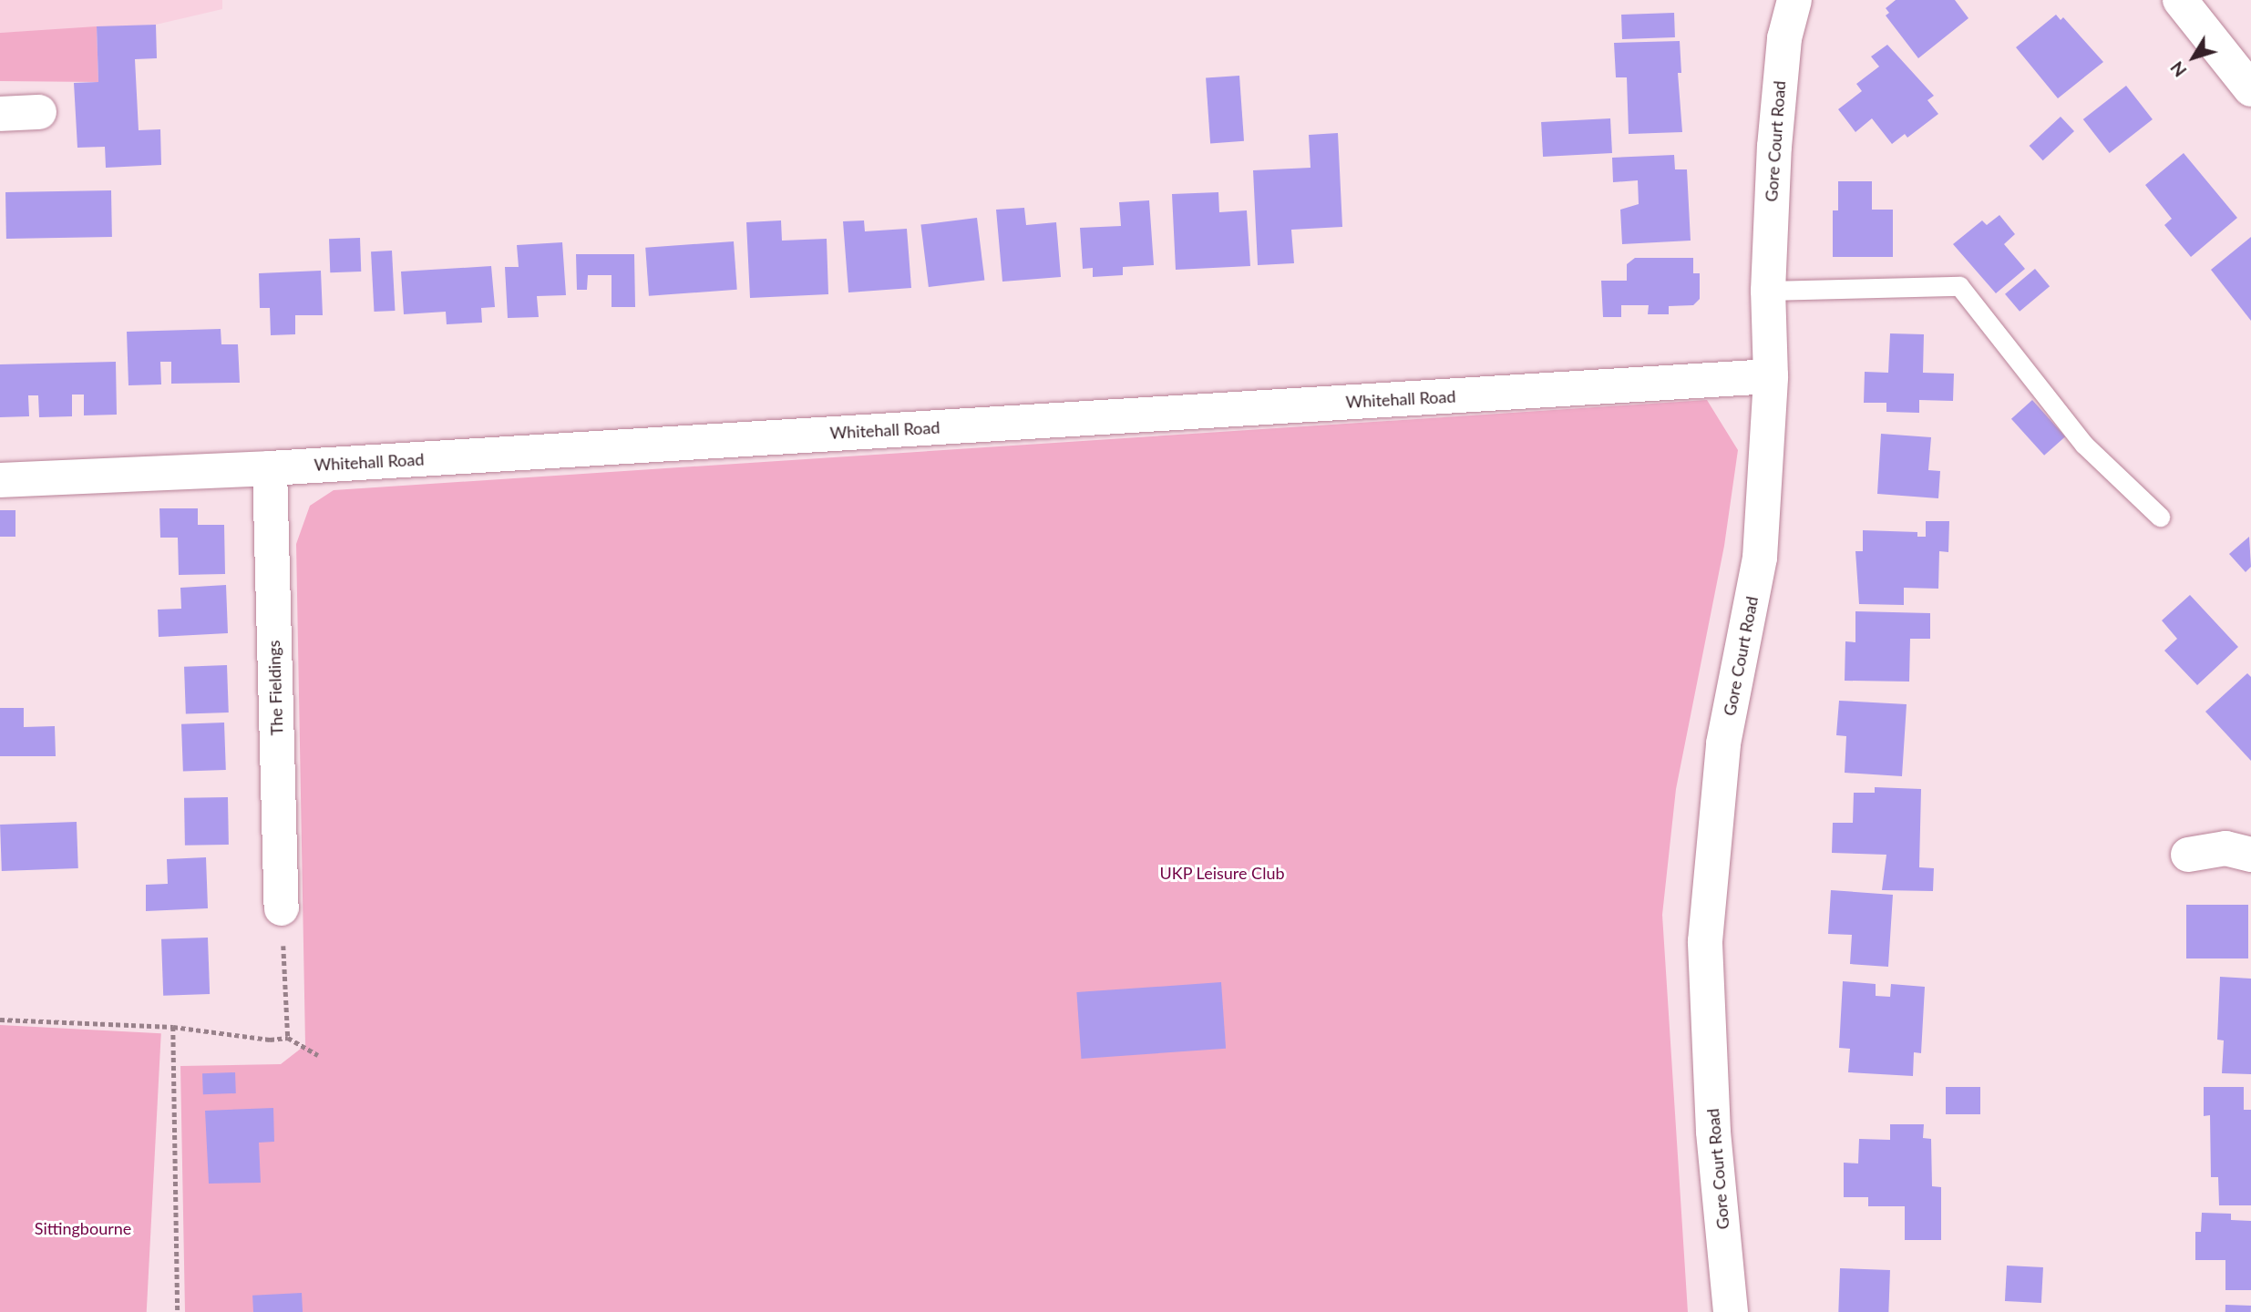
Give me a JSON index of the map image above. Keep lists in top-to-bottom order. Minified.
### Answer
{"streets":{"street":["Gore Court Road","Whitehall Road","The Fieldings"]},"crossings":[["Gore Court Road","Whitehall Road"],["Whitehall Road","The Fieldings"]],"parks":["UKP Leisure Club","Sittingbourne"],"north":"bottom left"}
